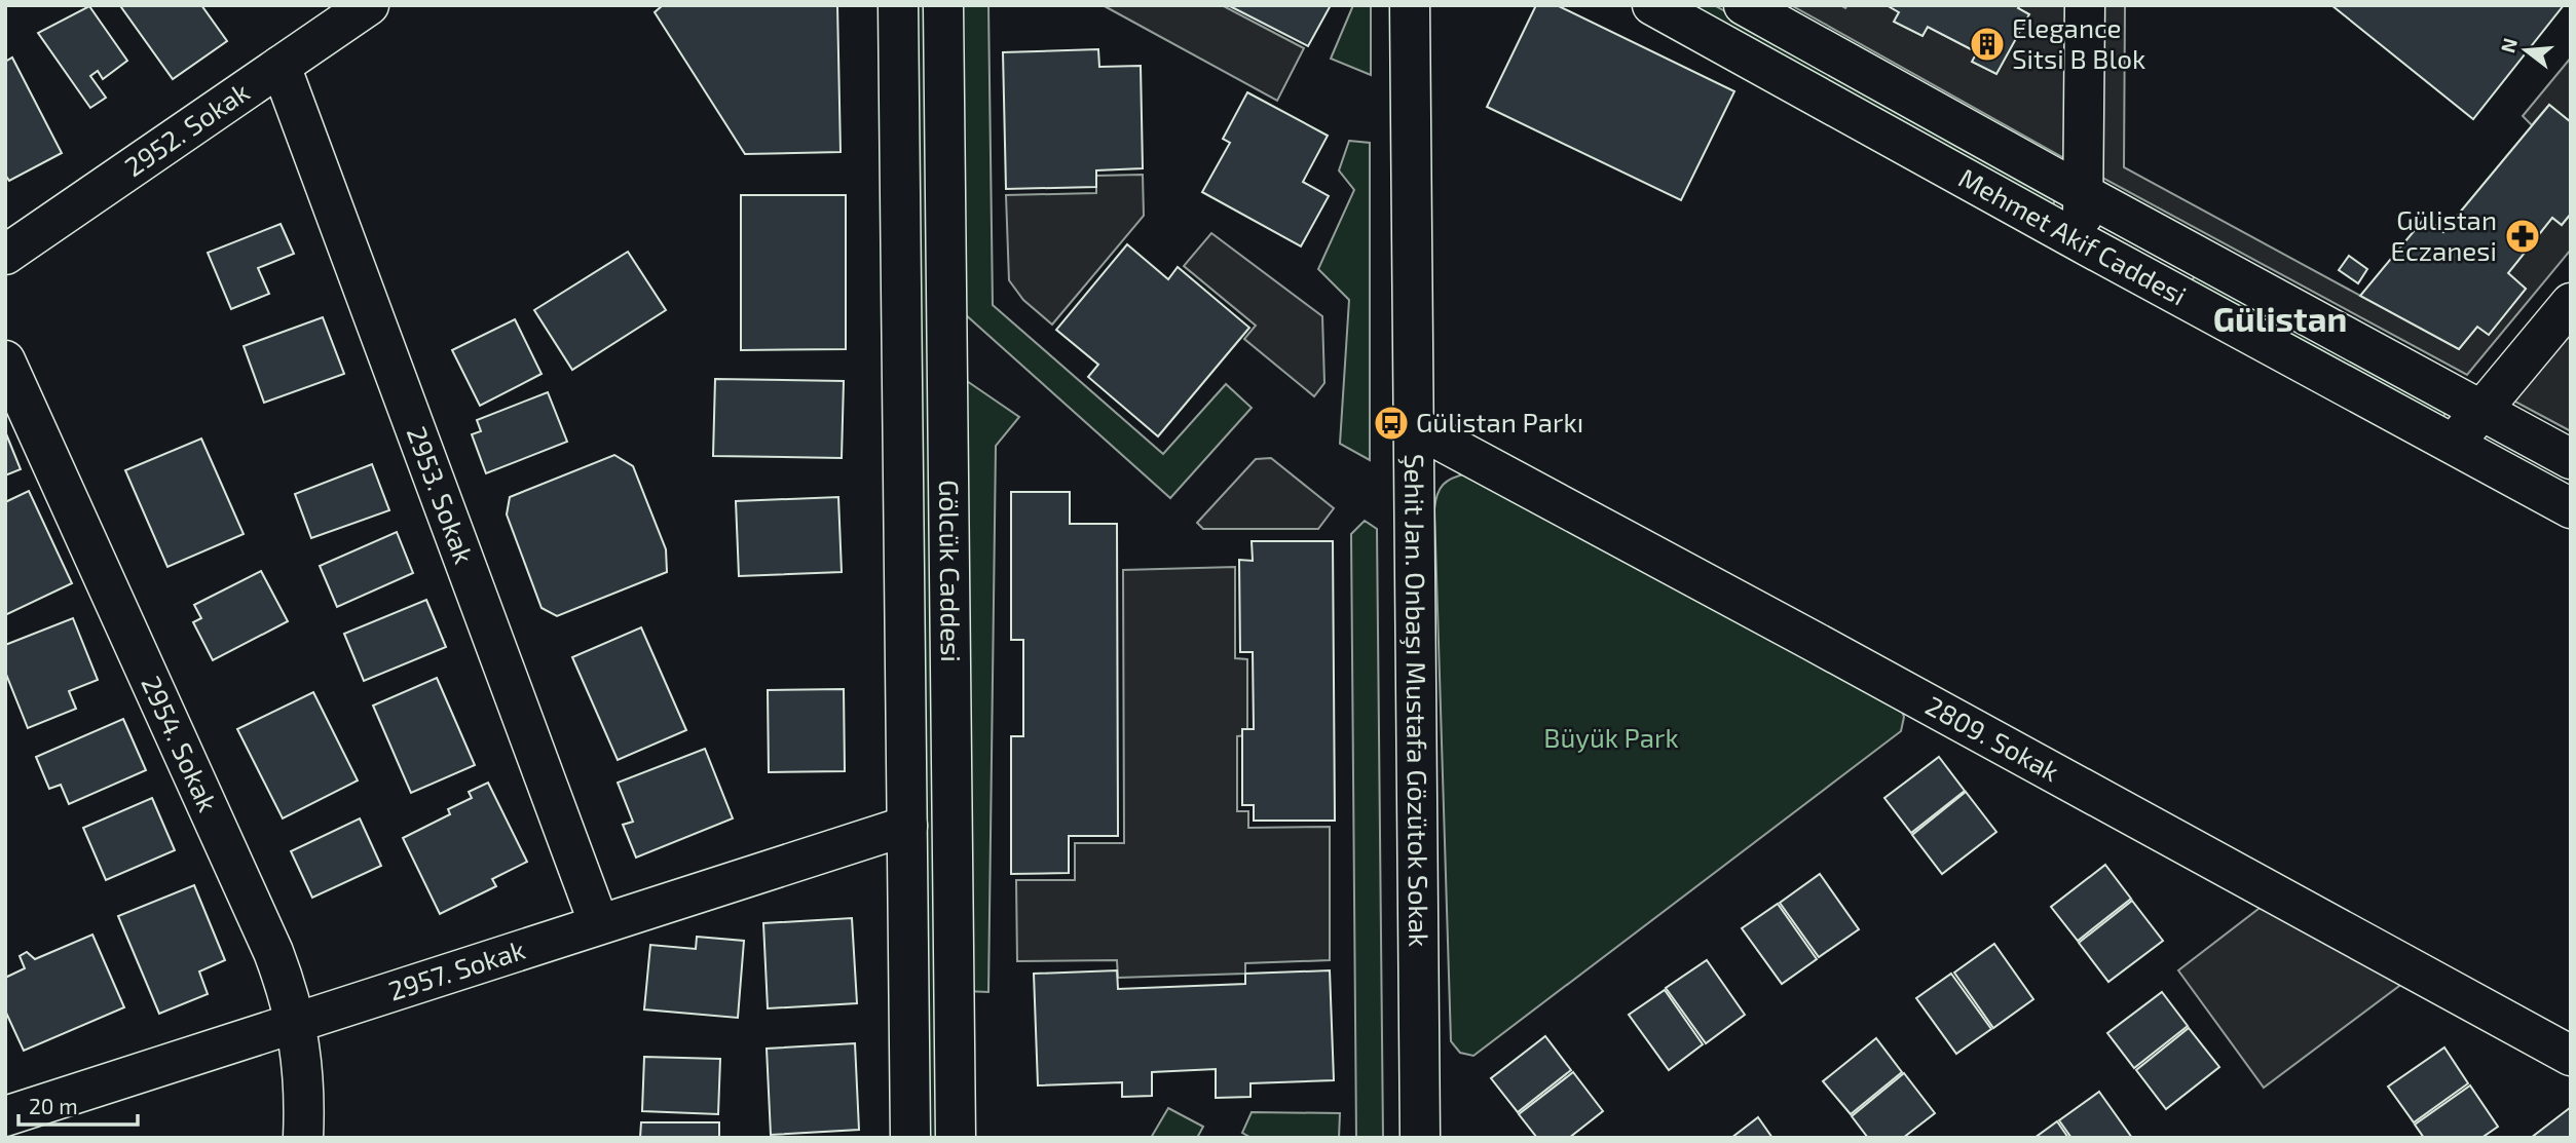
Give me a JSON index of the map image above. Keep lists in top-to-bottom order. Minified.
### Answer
{"streets":{"street":["2952. Sokak","Mehmet Akif Caddesi","2953. Sokak","Gölcük Caddesi","Şehit Jan. Onbaşı Mustafa Gözütok Sokak","2809. Sokak","2954. Sokak","2957. Sokak"]},"crossings":[["2952. Sokak","2953. Sokak"],["2953. Sokak","2957. Sokak"],["Gölcük Caddesi","2957. Sokak"],["Şehit Jan. Onbaşı Mustafa Gözütok Sokak","2809. Sokak"],["2954. Sokak","2957. Sokak"]],"districts":["Gülistan"],"parks":["Büyük Park"],"places":{"building":["Elegance Sitsi B Blok"],"pharmacy":["Gülistan Eczanesi"],"bus stop":["Gülistan Parkı"]},"scale_bar":"20 m","north":"left"}
